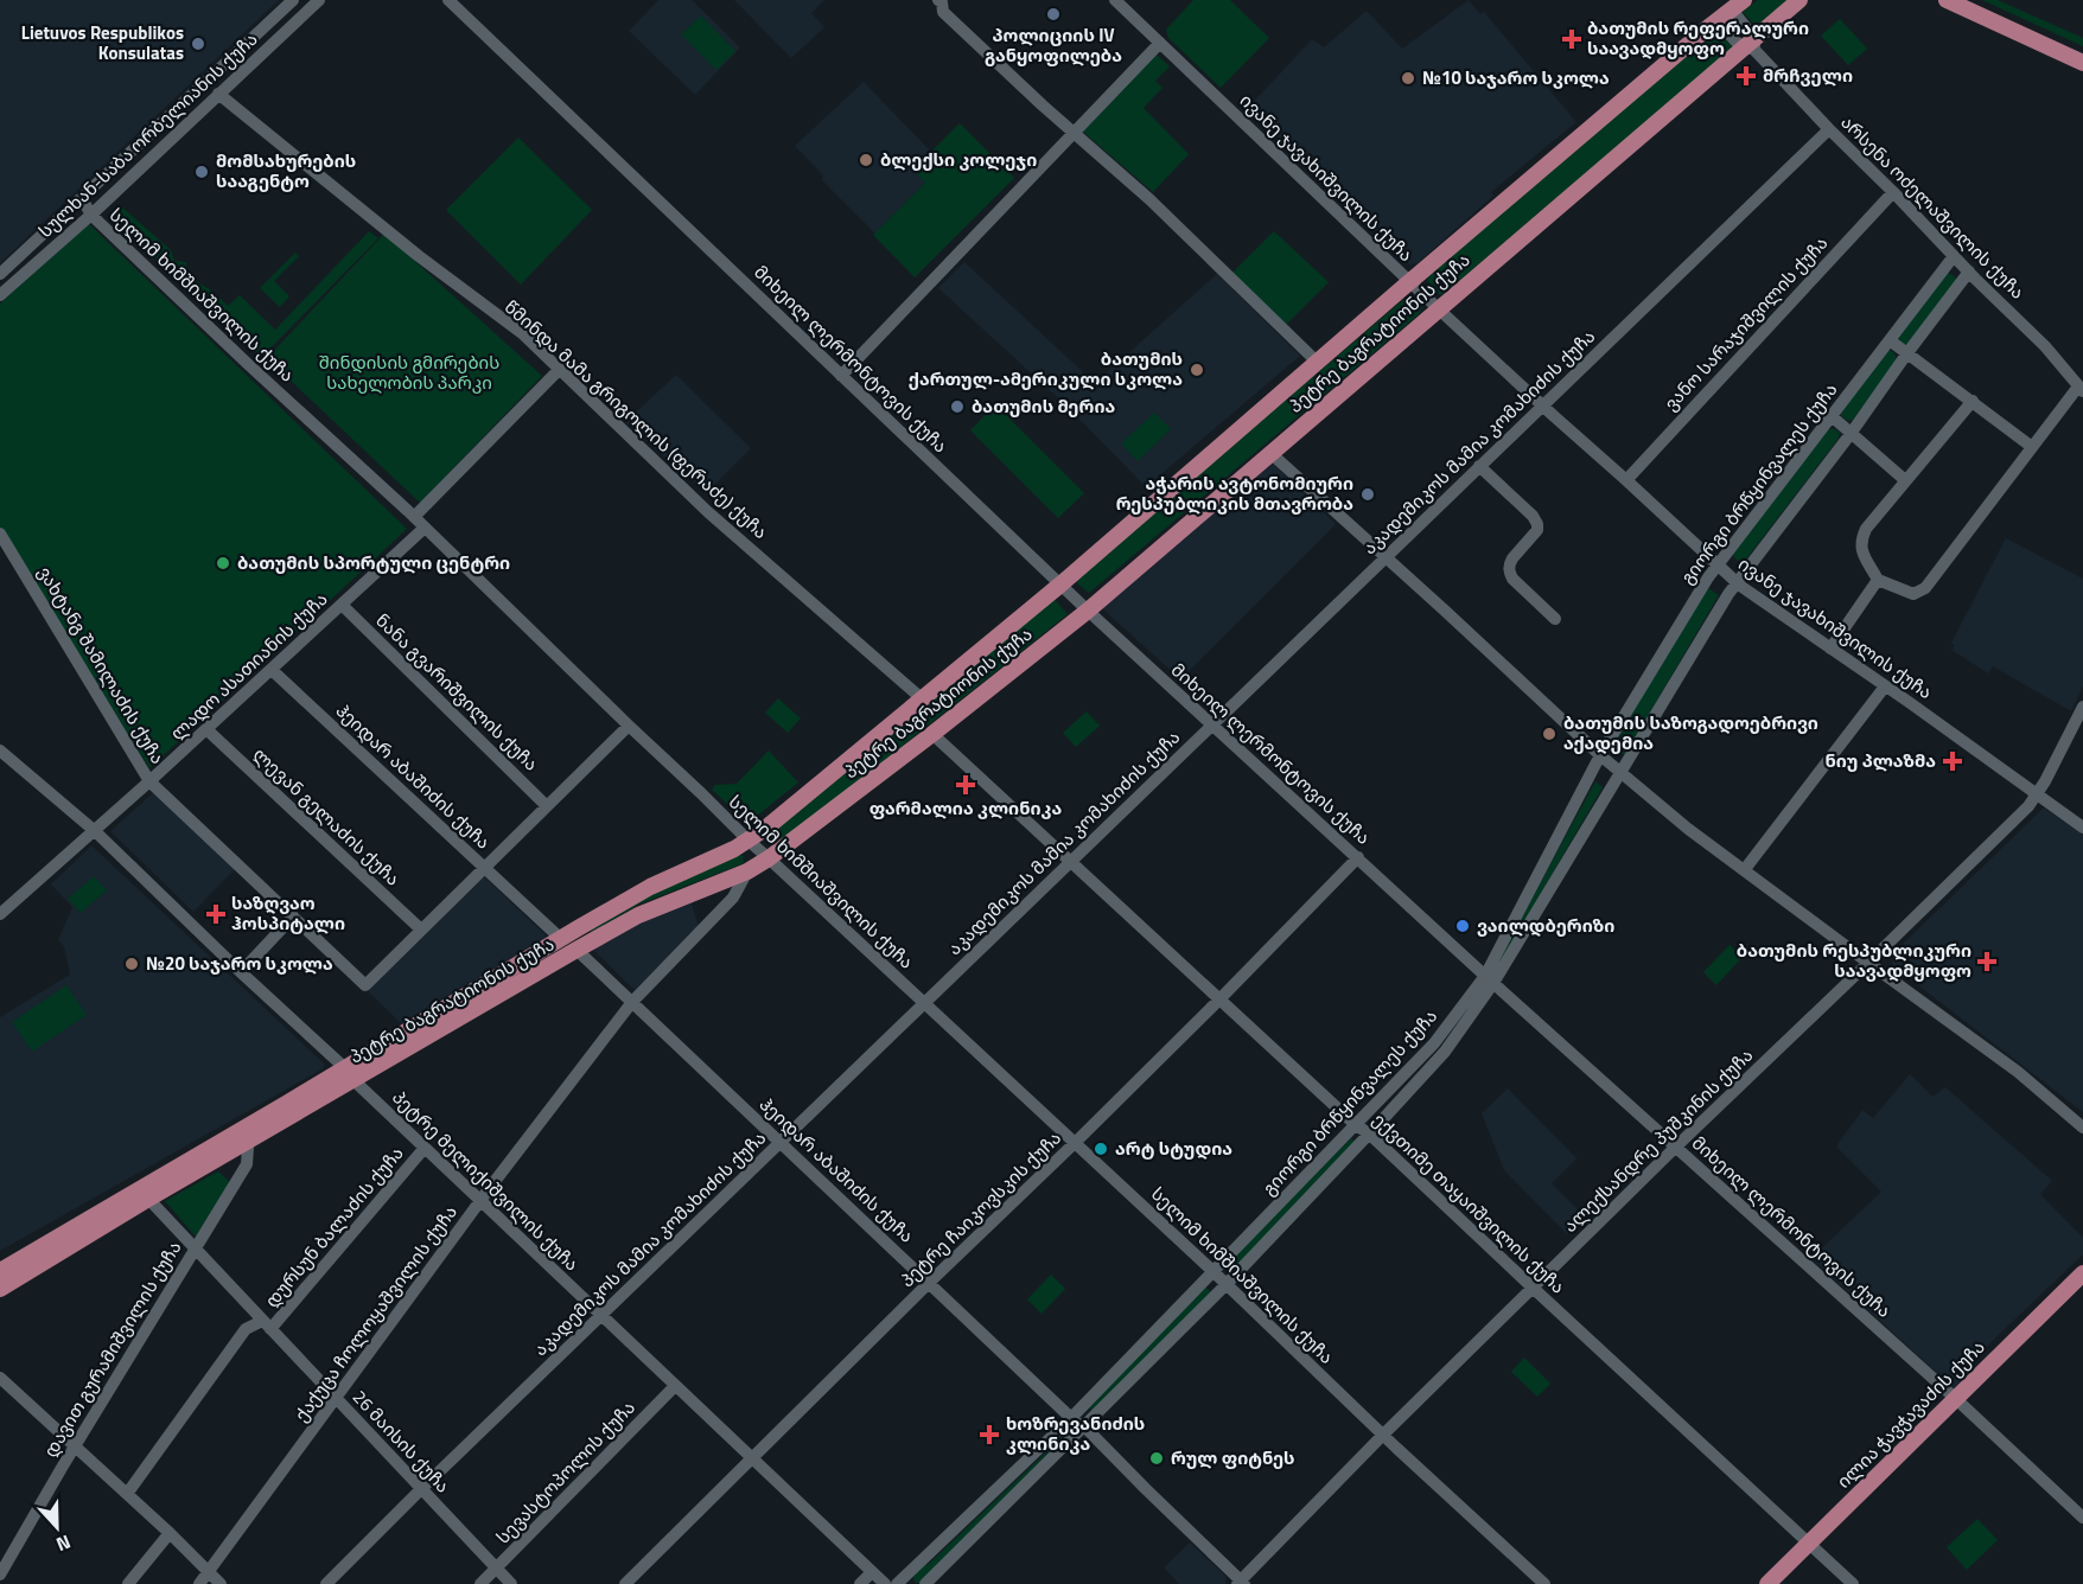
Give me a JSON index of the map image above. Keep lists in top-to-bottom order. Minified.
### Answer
{"streets":{"main road":["პეტრე ბაგრატიონის ქუჩა","ილია ჭავჭავაძის ქუჩა"],"street":["სულხან-საბა ორბელიანის ქუჩა","ივანე ჯავახიშვილის ქუჩა","არსენა ოძელაშვილის ქუჩა","სელიმ ხიმშიაშვილის ქუჩა","ვანო სარაჯიშვილის ქუჩა","მიხეილ ლერმონტოვის ქუჩა","წმინდა მამა გრიგოლის (ფერაძე) ქუჩა","აკადემიკოს მამია კომახიძის ქუჩა","გიორგი ბრწყინვალეს ქუჩა","ვახტანგ შამილაძის ქუჩა","ლადო ასათიანის ქუჩა","ნანა გვარიშვილის ქუჩა","ჰეიდარ აბაშიძის ქუჩა","ლევან გელაძის ქუჩა","ალექსანდრე პუშკინის ქუჩა","პეტრე მელიქიშვილის ქუჩა","ექვთიმე თაყაიშვილის ქუჩა","პეტრე ჩაიკოვსკის ქუჩა","დურსუნ ბალაძის ქუჩა","ქაქუცა ჩოლოყაშვილის ქუჩა","დავით გურამიშვილის ქუჩა","26 მაისის ქუჩა","სევასტოპოლის ქუჩა"]},"crossings":[["სულხან-საბა ორბელიანის ქუჩა","სელიმ ხიმშიაშვილის ქუჩა"],["სულხან-საბა ორბელიანის ქუჩა","წმინდა მამა გრიგოლის (ფერაძე) ქუჩა"],["ივანე ჯავახიშვილის ქუჩა","ვანო სარაჯიშვილის ქუჩა"],["ივანე ჯავახიშვილის ქუჩა","პეტრე ბაგრატიონის ქუჩა"],["ივანე ჯავახიშვილის ქუჩა","აკადემიკოს მამია კომახიძის ქუჩა"],["ივანე ჯავახიშვილის ქუჩა","გიორგი ბრწყინვალეს ქუჩა"],["ივანე ჯავახიშვილის ქუჩა","ალექსანდრე პუშკინის ქუჩა"],["არსენა ოძელაშვილის ქუჩა","ვანო სარაჯიშვილის ქუჩა"],["არსენა ოძელაშვილის ქუჩა","პეტრე ბაგრატიონის ქუჩა"],["არსენა ოძელაშვილის ქუჩა","აკადემიკოს მამია კომახიძის ქუჩა"],["არსენა ოძელაშვილის ქუჩა","გიორგი ბრწყინვალეს ქუჩა"],["სელიმ ხიმშიაშვილის ქუჩა","პეტრე ბაგრატიონის ქუჩა"],["სელიმ ხიმშიაშვილის ქუჩა","აკადემიკოს მამია კომახიძის ქუჩა"],["სელიმ ხიმშიაშვილის ქუჩა","გიორგი ბრწყინვალეს ქუჩა"],["სელიმ ხიმშიაშვილის ქუჩა","ლადო ასათიანის ქუჩა"],["სელიმ ხიმშიაშვილის ქუჩა","ალექსანდრე პუშკინის ქუჩა"],["სელიმ ხიმშიაშვილის ქუჩა","პეტრე ჩაიკოვსკის ქუჩა"],["პეტრე ბაგრატიონის ქუჩა","მიხეილ ლერმონტოვის ქუჩა"],["პეტრე ბაგრატიონის ქუჩა","წმინდა მამა გრიგოლის (ფერაძე) ქუჩა"],["პეტრე ბაგრატიონის ქუჩა","ჰეიდარ აბაშიძის ქუჩა"],["პეტრე ბაგრატიონის ქუჩა","პეტრე მელიქიშვილის ქუჩა"],["პეტრე ბაგრატიონის ქუჩა","ექვთიმე თაყაიშვილის ქუჩა"],["პეტრე ბაგრატიონის ქუჩა","ქაქუცა ჩოლოყაშვილის ქუჩა"],["პეტრე ბაგრატიონის ქუჩა","დავით გურამიშვილის ქუჩა"],["პეტრე ბაგრატიონის ქუჩა","26 მაისის ქუჩა"],["მიხეილ ლერმონტოვის ქუჩა","აკადემიკოს მამია კომახიძის ქუჩა"],["მიხეილ ლერმონტოვის ქუჩა","გიორგი ბრწყინვალეს ქუჩა"],["მიხეილ ლერმონტოვის ქუჩა","ალექსანდრე პუშკინის ქუჩა"],["მიხეილ ლერმონტოვის ქუჩა","პეტრე ჩაიკოვსკის ქუჩა"],["მიხეილ ლერმონტოვის ქუჩა","ილია ჭავჭავაძის ქუჩა"],["აკადემიკოს მამია კომახიძის ქუჩა","ჰეიდარ აბაშიძის ქუჩა"],["აკადემიკოს მამია კომახიძის ქუჩა","პეტრე მელიქიშვილის ქუჩა"],["აკადემიკოს მამია კომახიძის ქუჩა","ექვთიმე თაყაიშვილის ქუჩა"],["აკადემიკოს მამია კომახიძის ქუჩა","26 მაისის ქუჩა"],["გიორგი ბრწყინვალეს ქუჩა","ჰეიდარ აბაშიძის ქუჩა"],["გიორგი ბრწყინვალეს ქუჩა","ექვთიმე თაყაიშვილის ქუჩა"],["ვახტანგ შამილაძის ქუჩა","ლადო ასათიანის ქუჩა"],["ვახტანგ შამილაძის ქუჩა","ლევან გელაძის ქუჩა"],["ლადო ასათიანის ქუჩა","ნანა გვარიშვილის ქუჩა"],["ლადო ასათიანის ქუჩა","ჰეიდარ აბაშიძის ქუჩა"],["ლადო ასათიანის ქუჩა","ლევან გელაძის ქუჩა"],["ლადო ასათიანის ქუჩა","პეტრე მელიქიშვილის ქუჩა"],["ჰეიდარ აბაშიძის ქუჩა","პეტრე ჩაიკოვსკის ქუჩა"],["ჰეიდარ აბაშიძის ქუჩა","ქაქუცა ჩოლოყაშვილის ქუჩა"],["ალექსანდრე პუშკინის ქუჩა","ექვთიმე თაყაიშვილის ქუჩა"],["პეტრე მელიქიშვილის ქუჩა","პეტრე ჩაიკოვსკის ქუჩა"],["პეტრე მელიქიშვილის ქუჩა","დურსუნ ბალაძის ქუჩა"],["პეტრე მელიქიშვილის ქუჩა","ქაქუცა ჩოლოყაშვილის ქუჩა"],["პეტრე მელიქიშვილის ქუჩა","სევასტოპოლის ქუჩა"],["ექვთიმე თაყაიშვილის ქუჩა","პეტრე ჩაიკოვსკის ქუჩა"],["ექვთიმე თაყაიშვილის ქუჩა","ილია ჭავჭავაძის ქუჩა"],["დურსუნ ბალაძის ქუჩა","26 მაისის ქუჩა"],["ქაქუცა ჩოლოყაშვილის ქუჩა","26 მაისის ქუჩა"],["დავით გურამიშვილის ქუჩა","26 მაისის ქუჩა"],["26 მაისის ქუჩა","სევასტოპოლის ქუჩა"]],"parks":["შინდისის გმირების სახელობის პარკი"],"places":{"other":["პოლიციის IV განყოფილება","Lietuvos Respublikos Konsulatas","№10 საჯარო სკოლა","ბლექსი კოლეჯი","მომსახურების სააგენტო","ბათუმის ქართულ-ამერიკული სკოლა","ბათუმის მერია","აჭარის ავტონომიური რესპუბლიკის მთავრობა","ბათუმის სპორტული ცენტრი","ბათუმის საზოგადოებრივი აქადემია","ვაილდბერიზი","№20 საჯარო სკოლა","არტ სტუდია","რულ ფიტნეს"],"health":["ბათუმის რეფერალური საავადმყოფო","მრჩველი","ნიუ პლაზმა","ფარმალია კლინიკა","საზღვაო ჰოსპიტალი","ბათუმის რესპუბლიკური საავადმყოფო","ხოზრევანიძის კლინიკა"]},"north":"bottom"}
